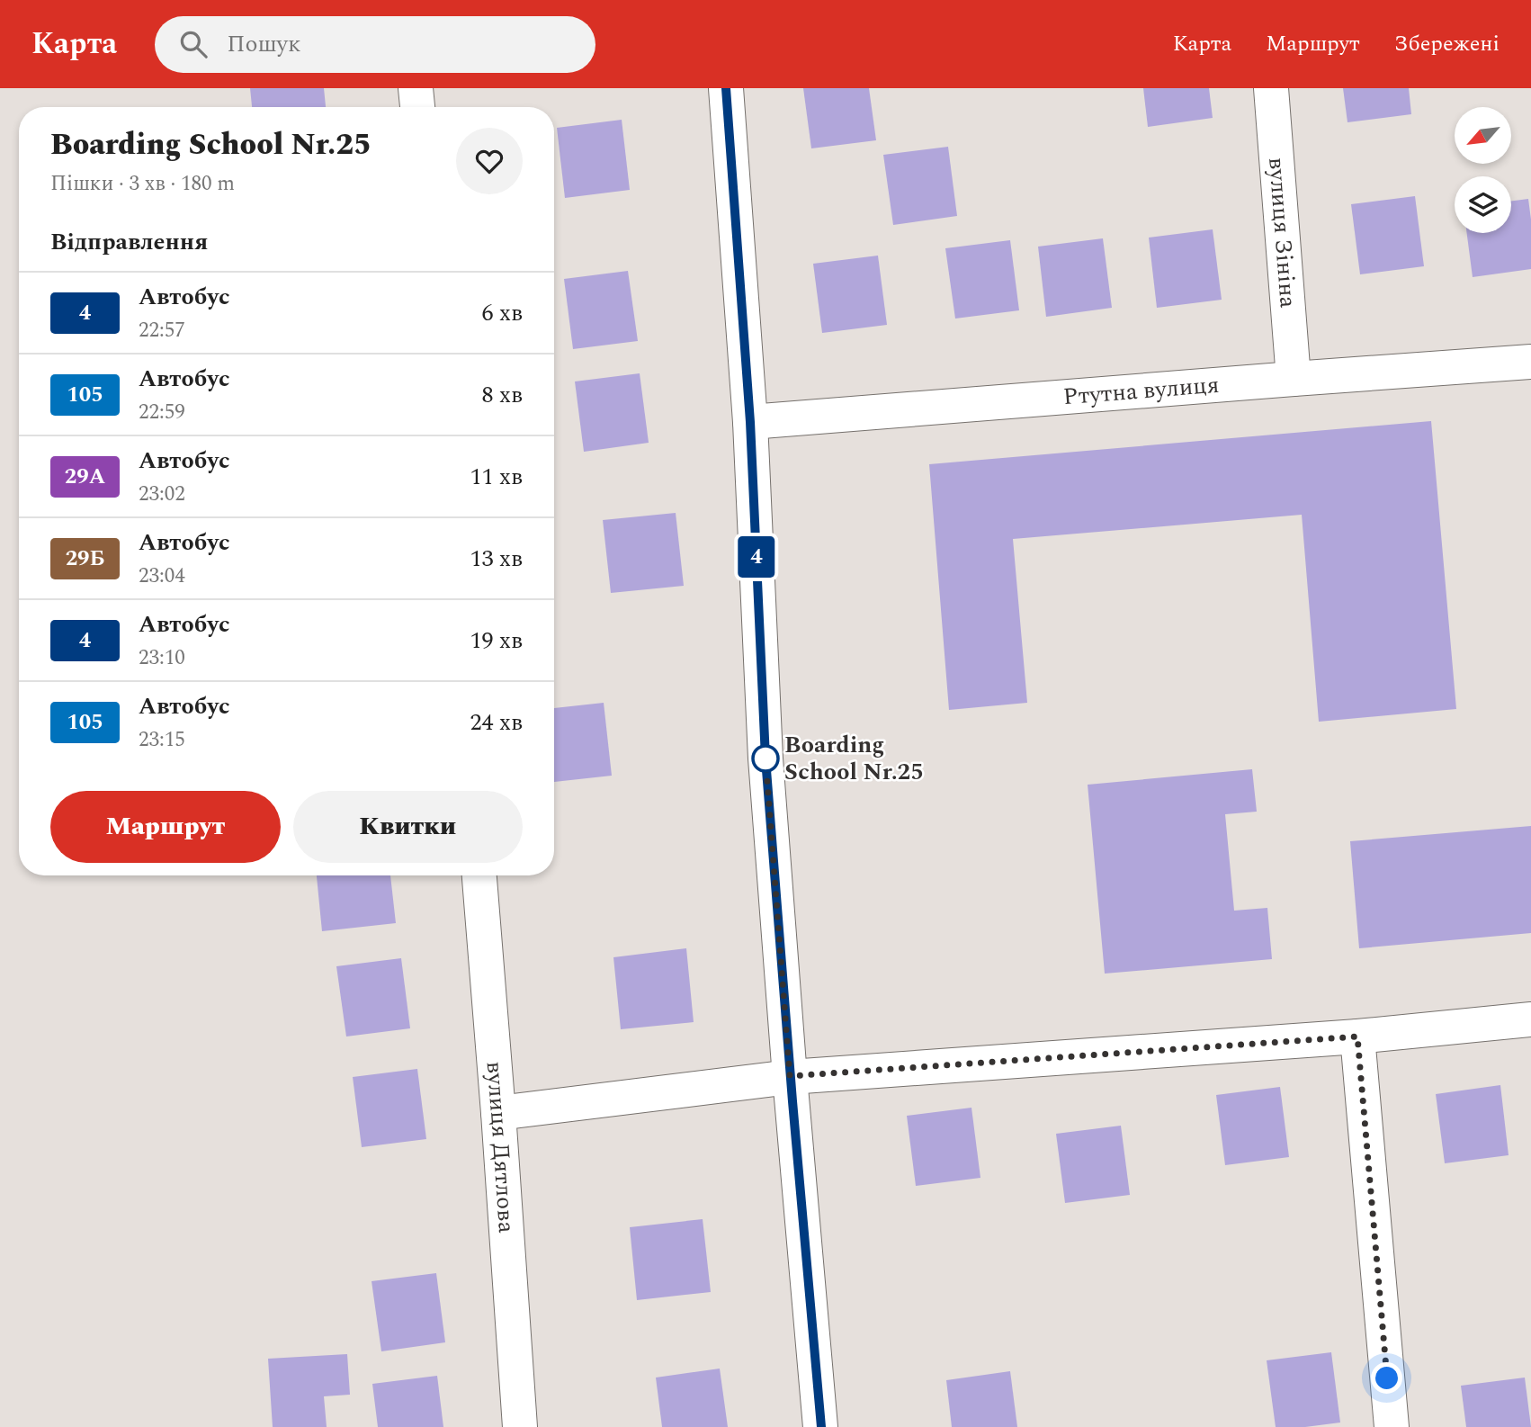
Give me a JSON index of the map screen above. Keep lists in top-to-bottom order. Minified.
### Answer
{"streets":{"street":["вулиця Зініна","Ртутна вулиця","вулиця Дятлова"]},"crossings":[["вулиця Зініна","Ртутна вулиця"]],"places":["Boarding School Nr.25"],"lines":["bus line 4"],"north":"bottom left","page":{"header":"Карта","search":"Пошук","nav":["Карта","Маршрут","Збережені"],"on_map":"4","heading":[["Boarding School Nr.25","Пішки · 3 хв · 180 m"],"Відправлення"],"list":[{"mark":"4","name":"Автобус","note":"22:57","value":"6 хв"},{"mark":"105","name":"Автобус","note":"22:59","value":"8 хв"},{"mark":"29A","name":"Автобус","note":"23:02","value":"11 хв"},{"mark":"29Б","name":"Автобус","note":"23:04","value":"13 хв"},{"mark":"4","name":"Автобус","note":"23:10","value":"19 хв"},{"mark":"105","name":"Автобус","note":"23:15","value":"24 хв"}],"buttons":["Маршрут","Квитки"]}}
